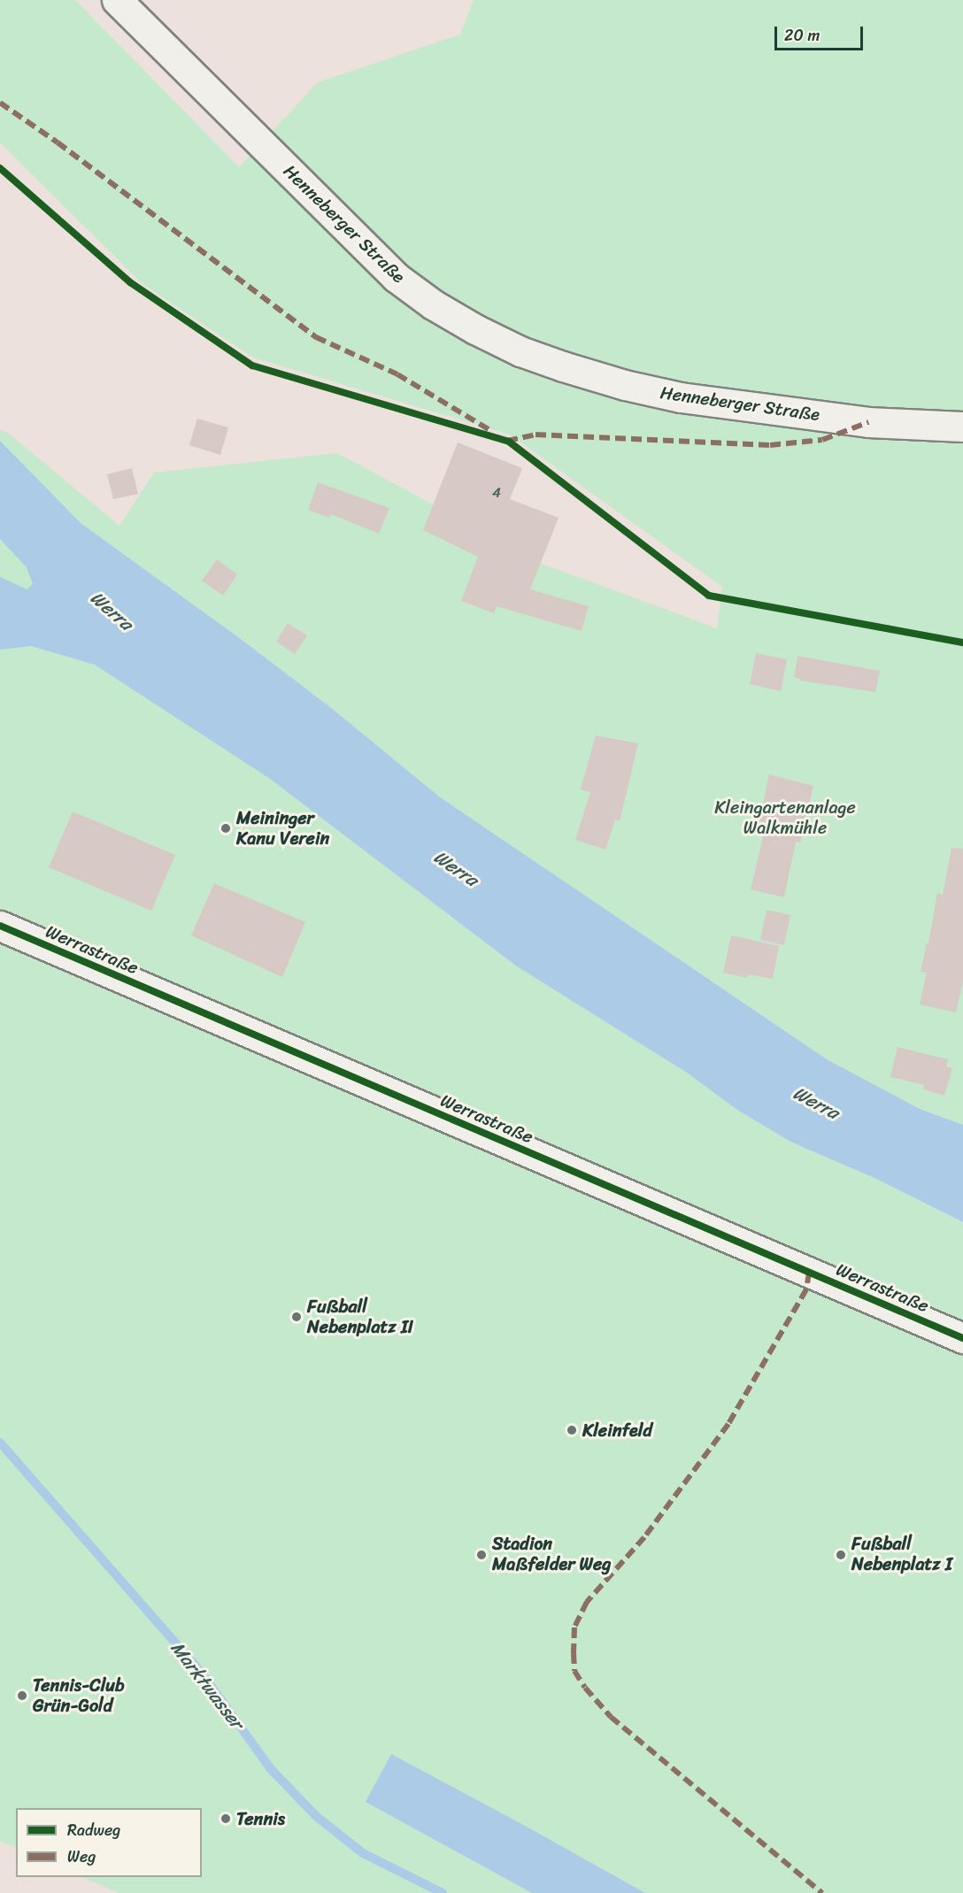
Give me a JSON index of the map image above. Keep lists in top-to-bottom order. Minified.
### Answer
{"streets":{"street":["Henneberger Straße","Werrastraße"]},"water":["Werra","Marktwasser"],"parks":["Kleingartenanlage Walkmühle"],"places":["Meininger Kanu Verein","Fußball Nebenplatz II","Kleinfeld","Stadion Maßfelder Weg","Fußball Nebenplatz I","Tennis-Club Grün-Gold","Tennis"],"house_numbers":["4"],"legend":["Radweg","Weg"],"scale_bar":"20 m"}
